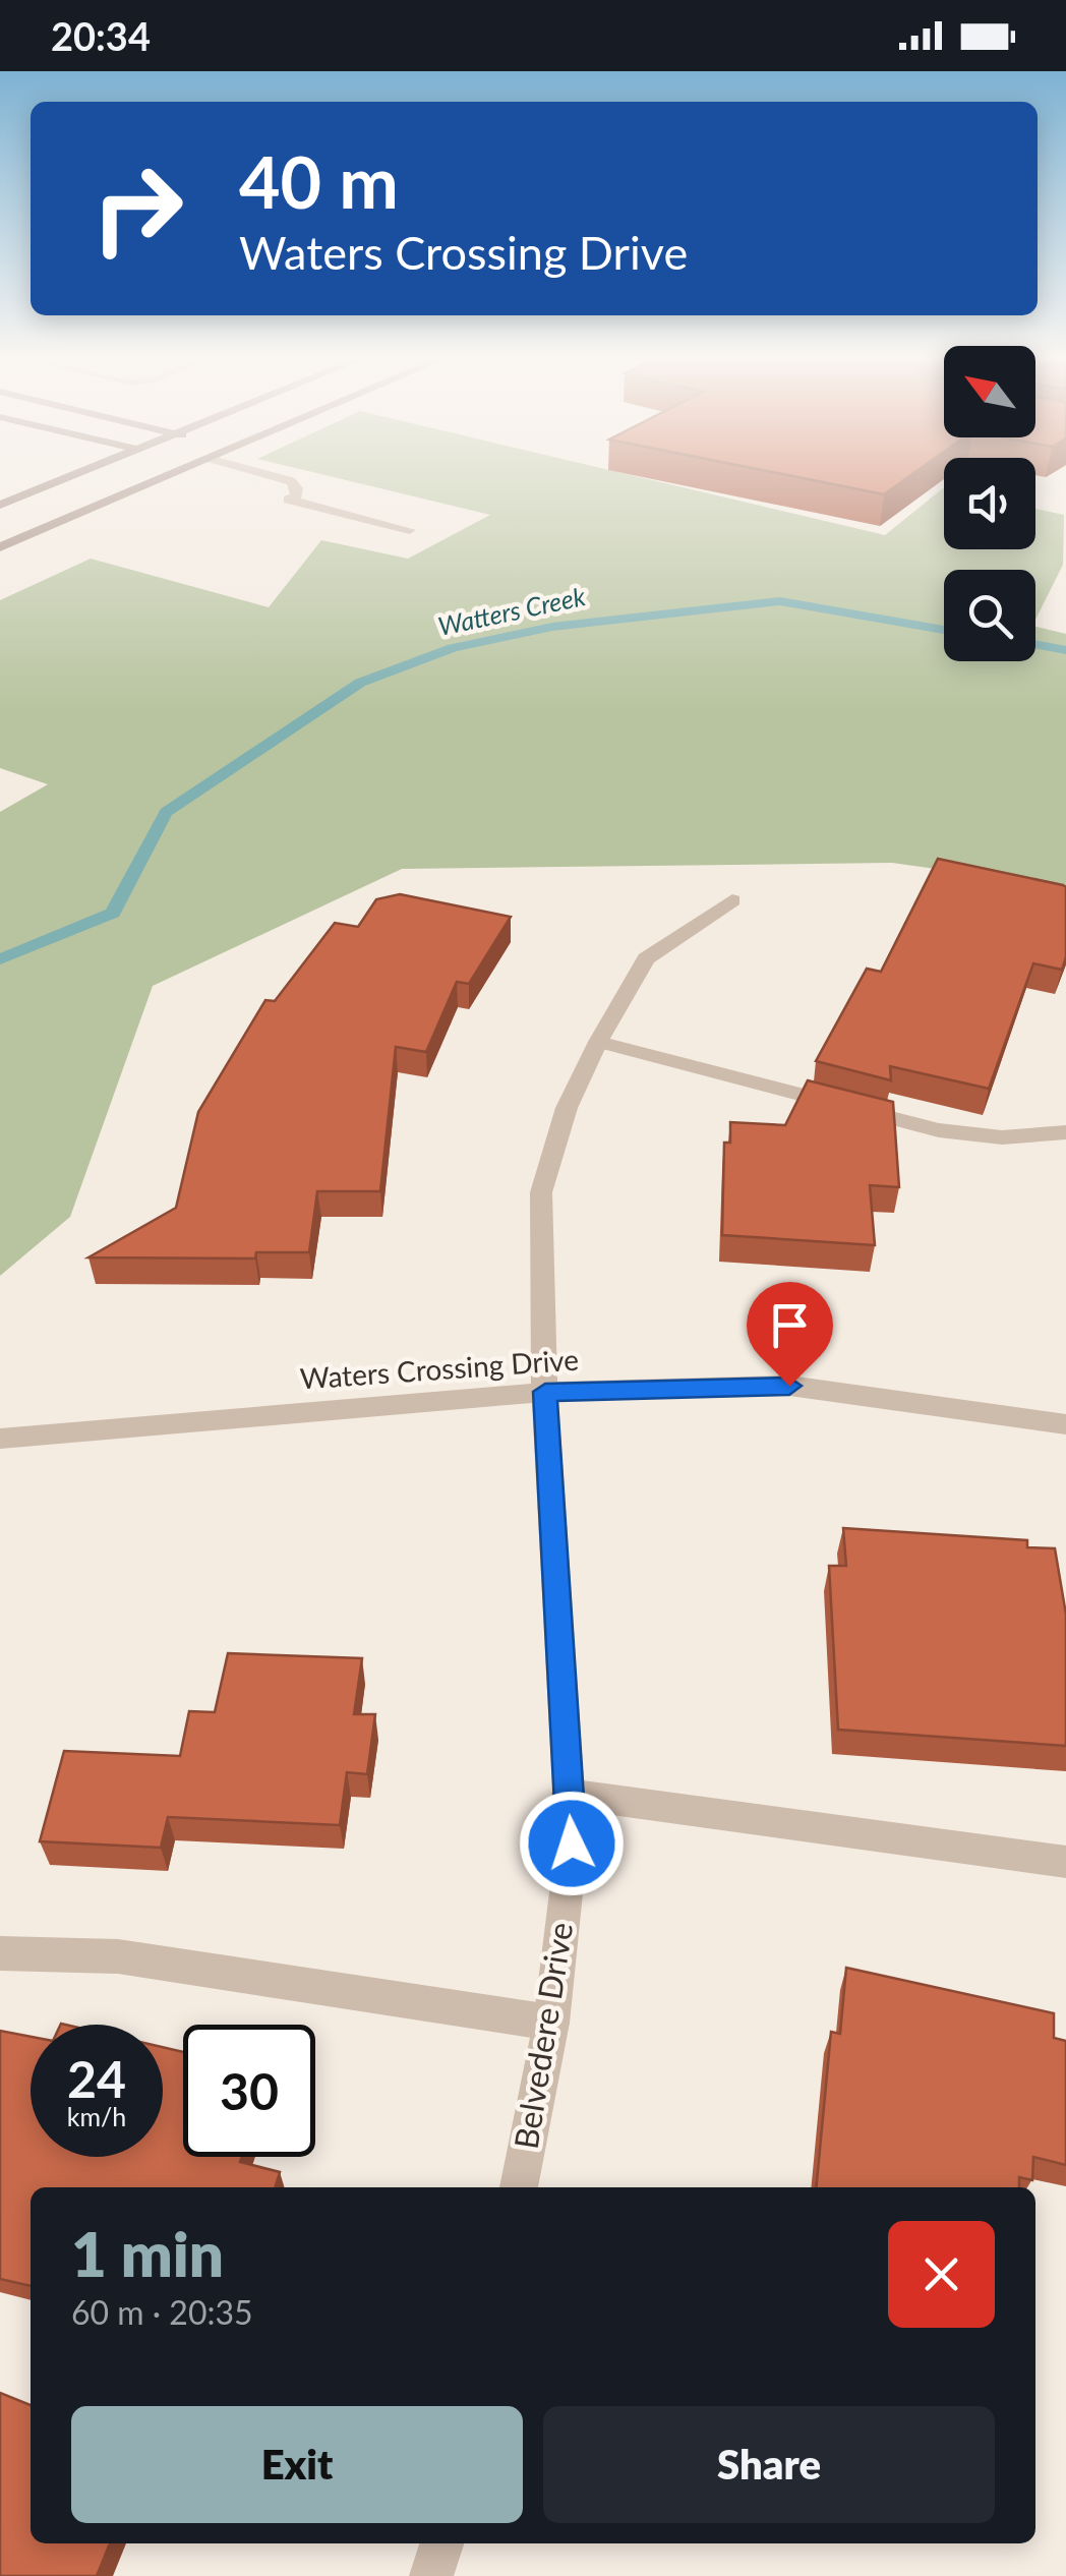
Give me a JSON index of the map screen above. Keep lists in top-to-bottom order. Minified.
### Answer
{"streets":{"street":["Waters Crossing Drive","Belvedere Drive"]},"crossings":[["Waters Crossing Drive","Belvedere Drive"]],"water":["Watters Creek"],"north":"top left","page":{"status":"20:34","turn":["40 m","Waters Crossing Drive"],"speed":"24 km/h","limit":"30","heading":["1 min","60 m · 20:35"],"buttons":["Exit","Share"]}}
